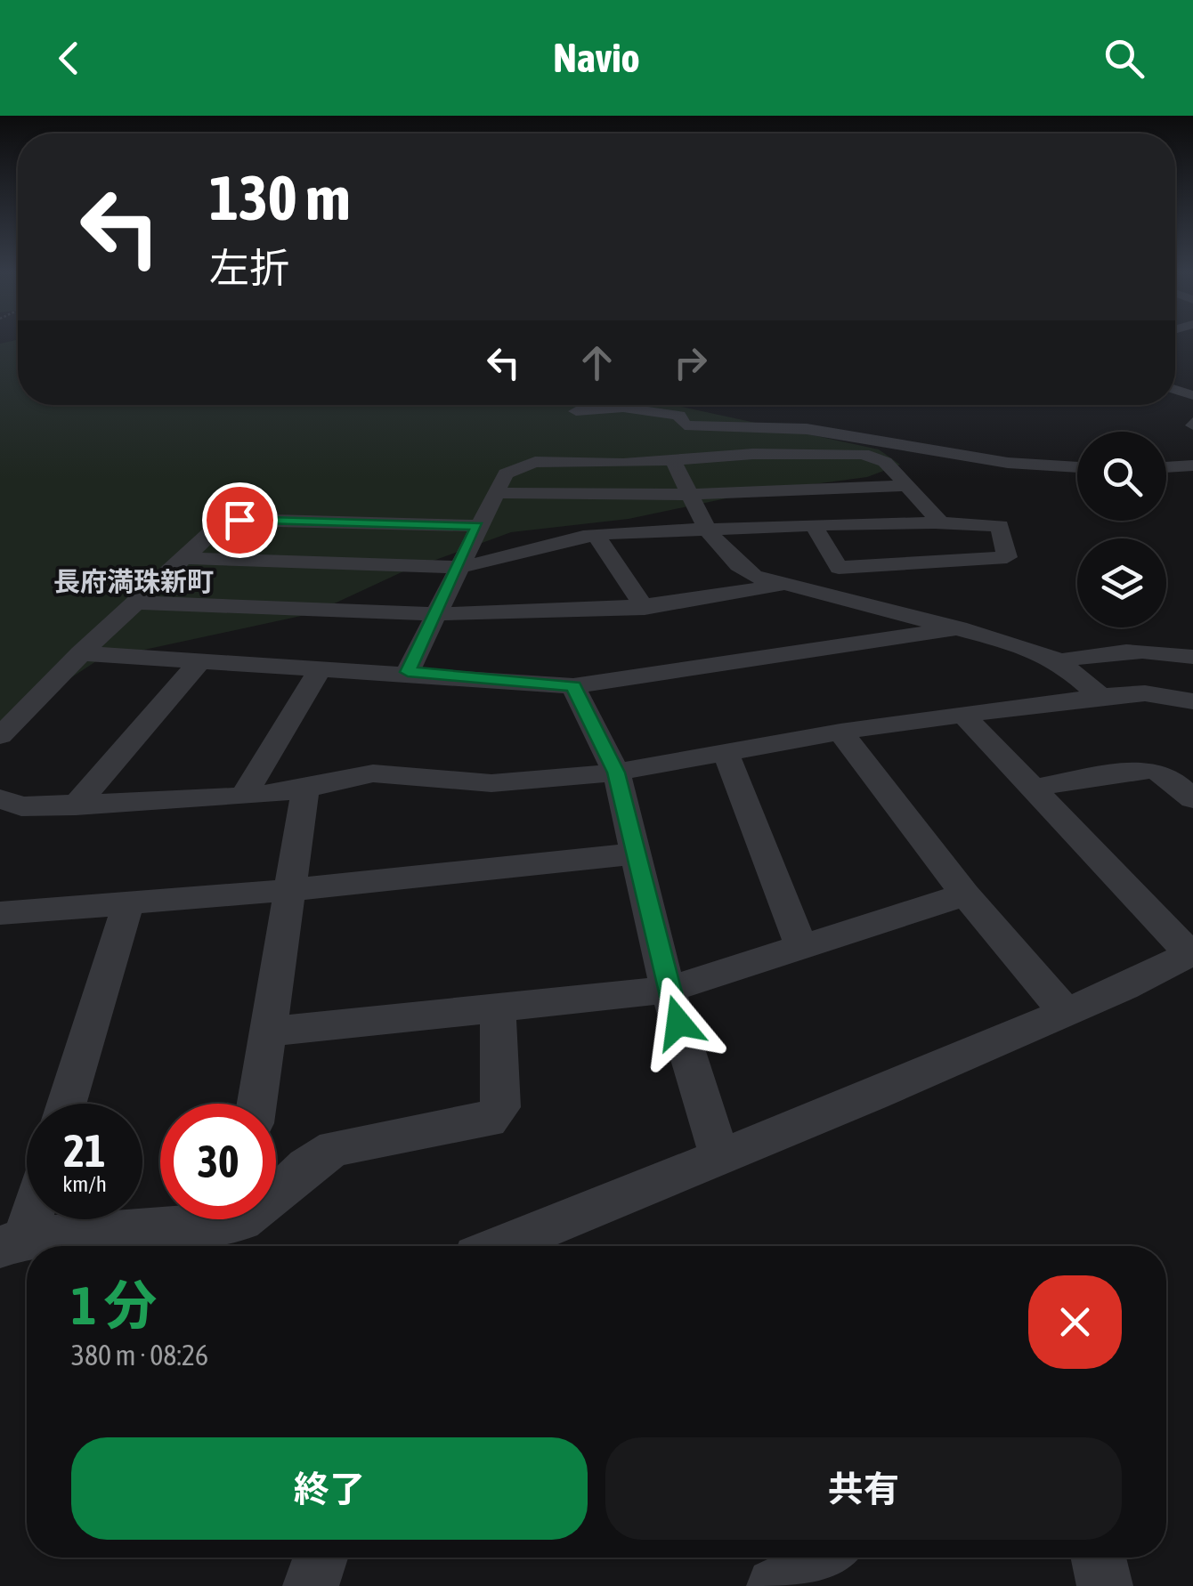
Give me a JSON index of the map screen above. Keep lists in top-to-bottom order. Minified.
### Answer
{"districts":["長府満珠新町"],"page":{"header":"Navio","turn":["130 m","左折"],"speed":"21 km/h","limit":"30","heading":["1 分","380 m · 08:26"],"buttons":["終了","共有"]}}
